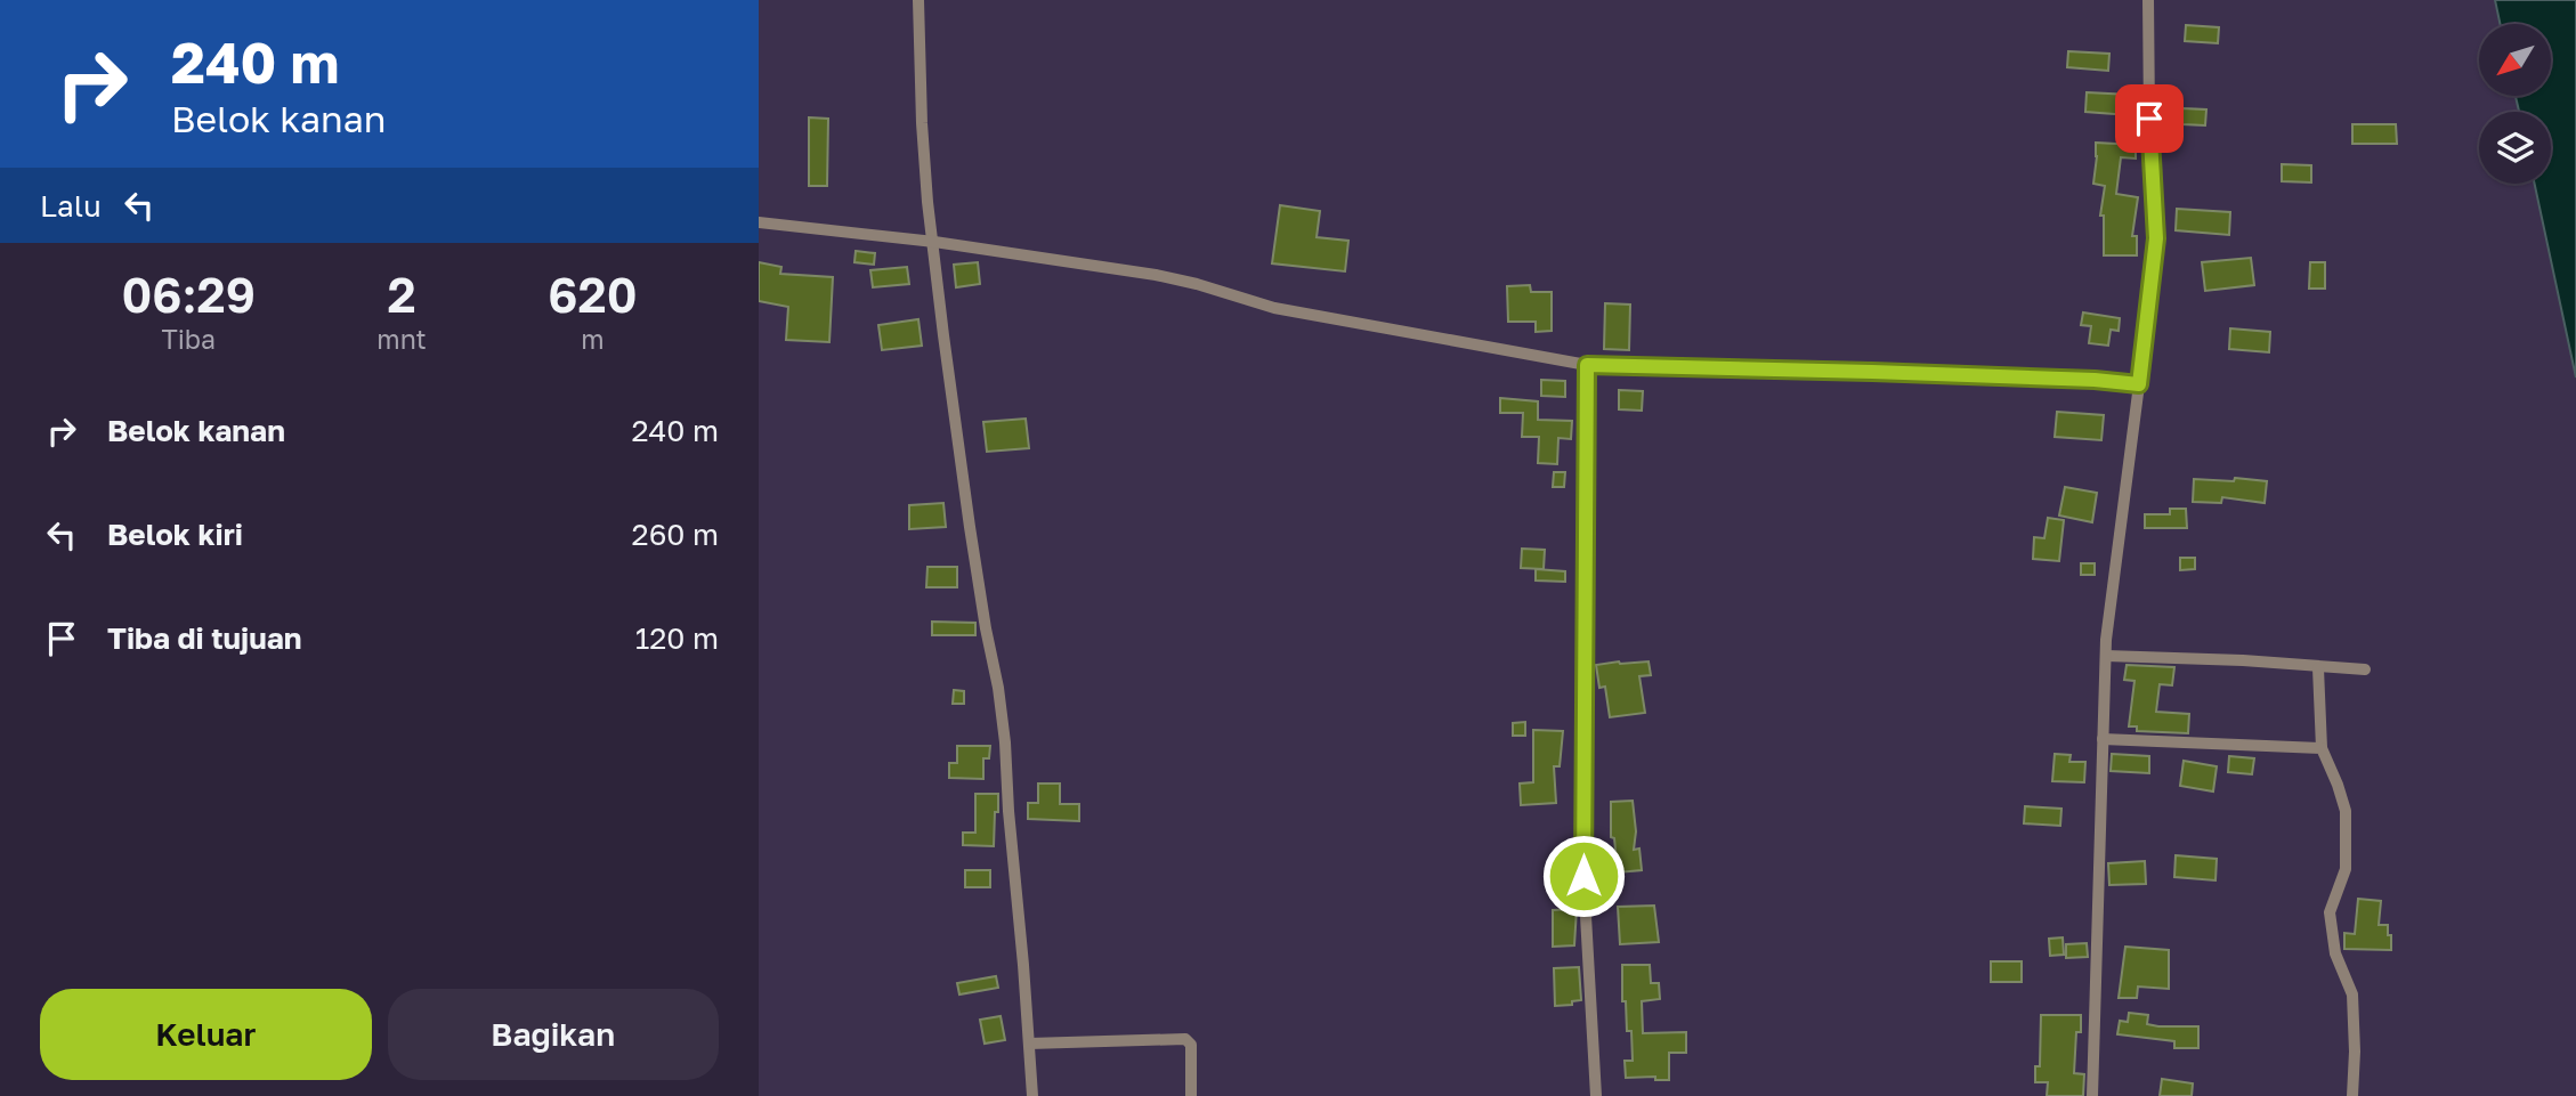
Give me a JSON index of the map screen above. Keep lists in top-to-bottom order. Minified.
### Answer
{"north":"bottom left","page":{"turn":["240 m","Belok kanan"],"then":"Lalu","eta":["06:29","Tiba","2","mnt","620","m"],"list":[{"name":"Belok kanan","value":"240 m"},{"name":"Belok kiri","value":"260 m"},{"name":"Tiba di tujuan","value":"120 m"}],"buttons":["Keluar","Bagikan"]}}
